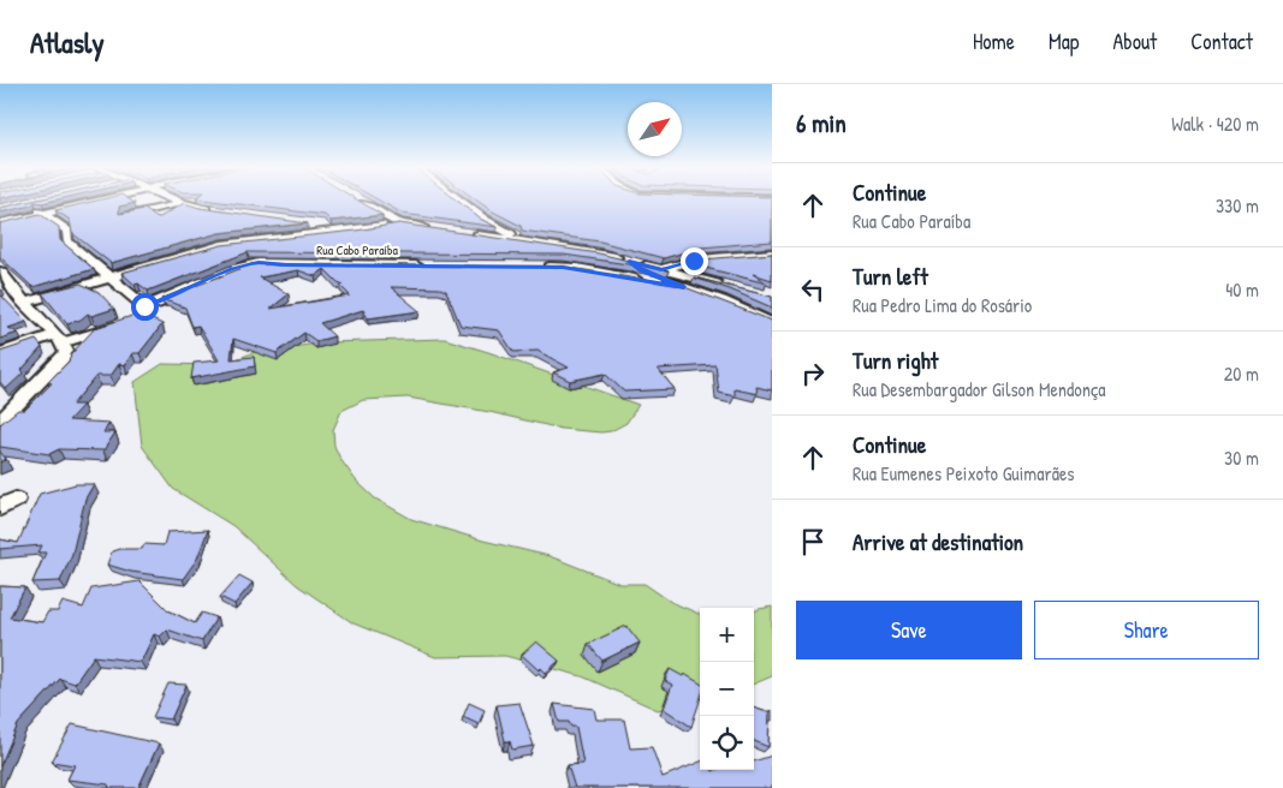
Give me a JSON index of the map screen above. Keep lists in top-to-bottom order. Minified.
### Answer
{"streets":{"street":["Rua Cabo Paraíba"]},"north":"top right","page":{"header":"Atlasly","nav":["Home","Map","About","Contact"],"heading":["6 min","Walk · 420 m"],"list":[["Continue","Rua Cabo Paraíba","330 m"],["Turn left","Rua Pedro Lima do Rosário","40 m"],["Turn right","Rua Desembargador Gilson Mendonça","20 m"],["Continue","Rua Eumenes Peixoto Guimarães","30 m"],"Arrive at destination"],"buttons":["Save","Share"],"map_buttons":["+","−"]}}
